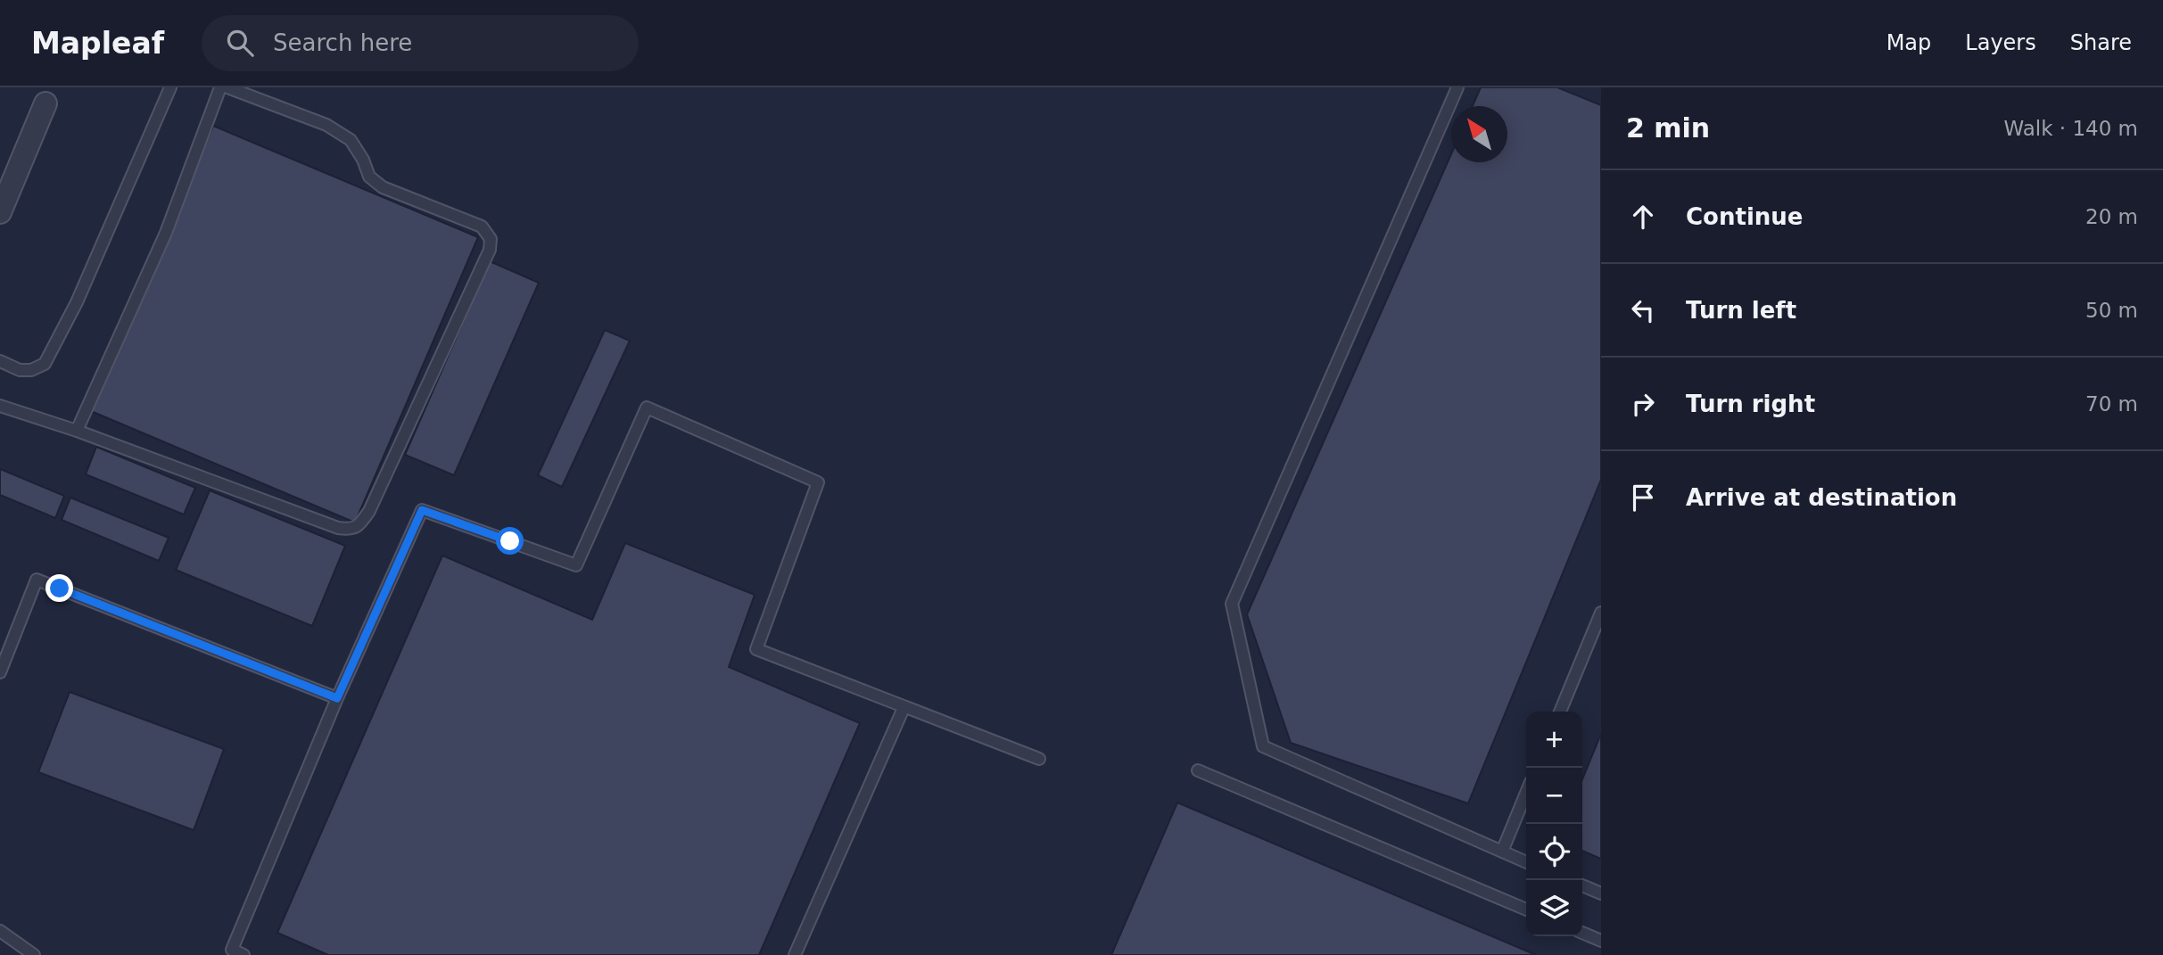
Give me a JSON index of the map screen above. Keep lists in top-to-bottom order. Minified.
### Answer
{"north":"top left","page":{"header":"Mapleaf","search":"Search here","nav":["Map","Layers","Share"],"heading":["2 min","Walk · 140 m"],"list":[["Continue","20 m"],["Turn left","50 m"],["Turn right","70 m"],"Arrive at destination"],"map_buttons":["+","−"]}}
